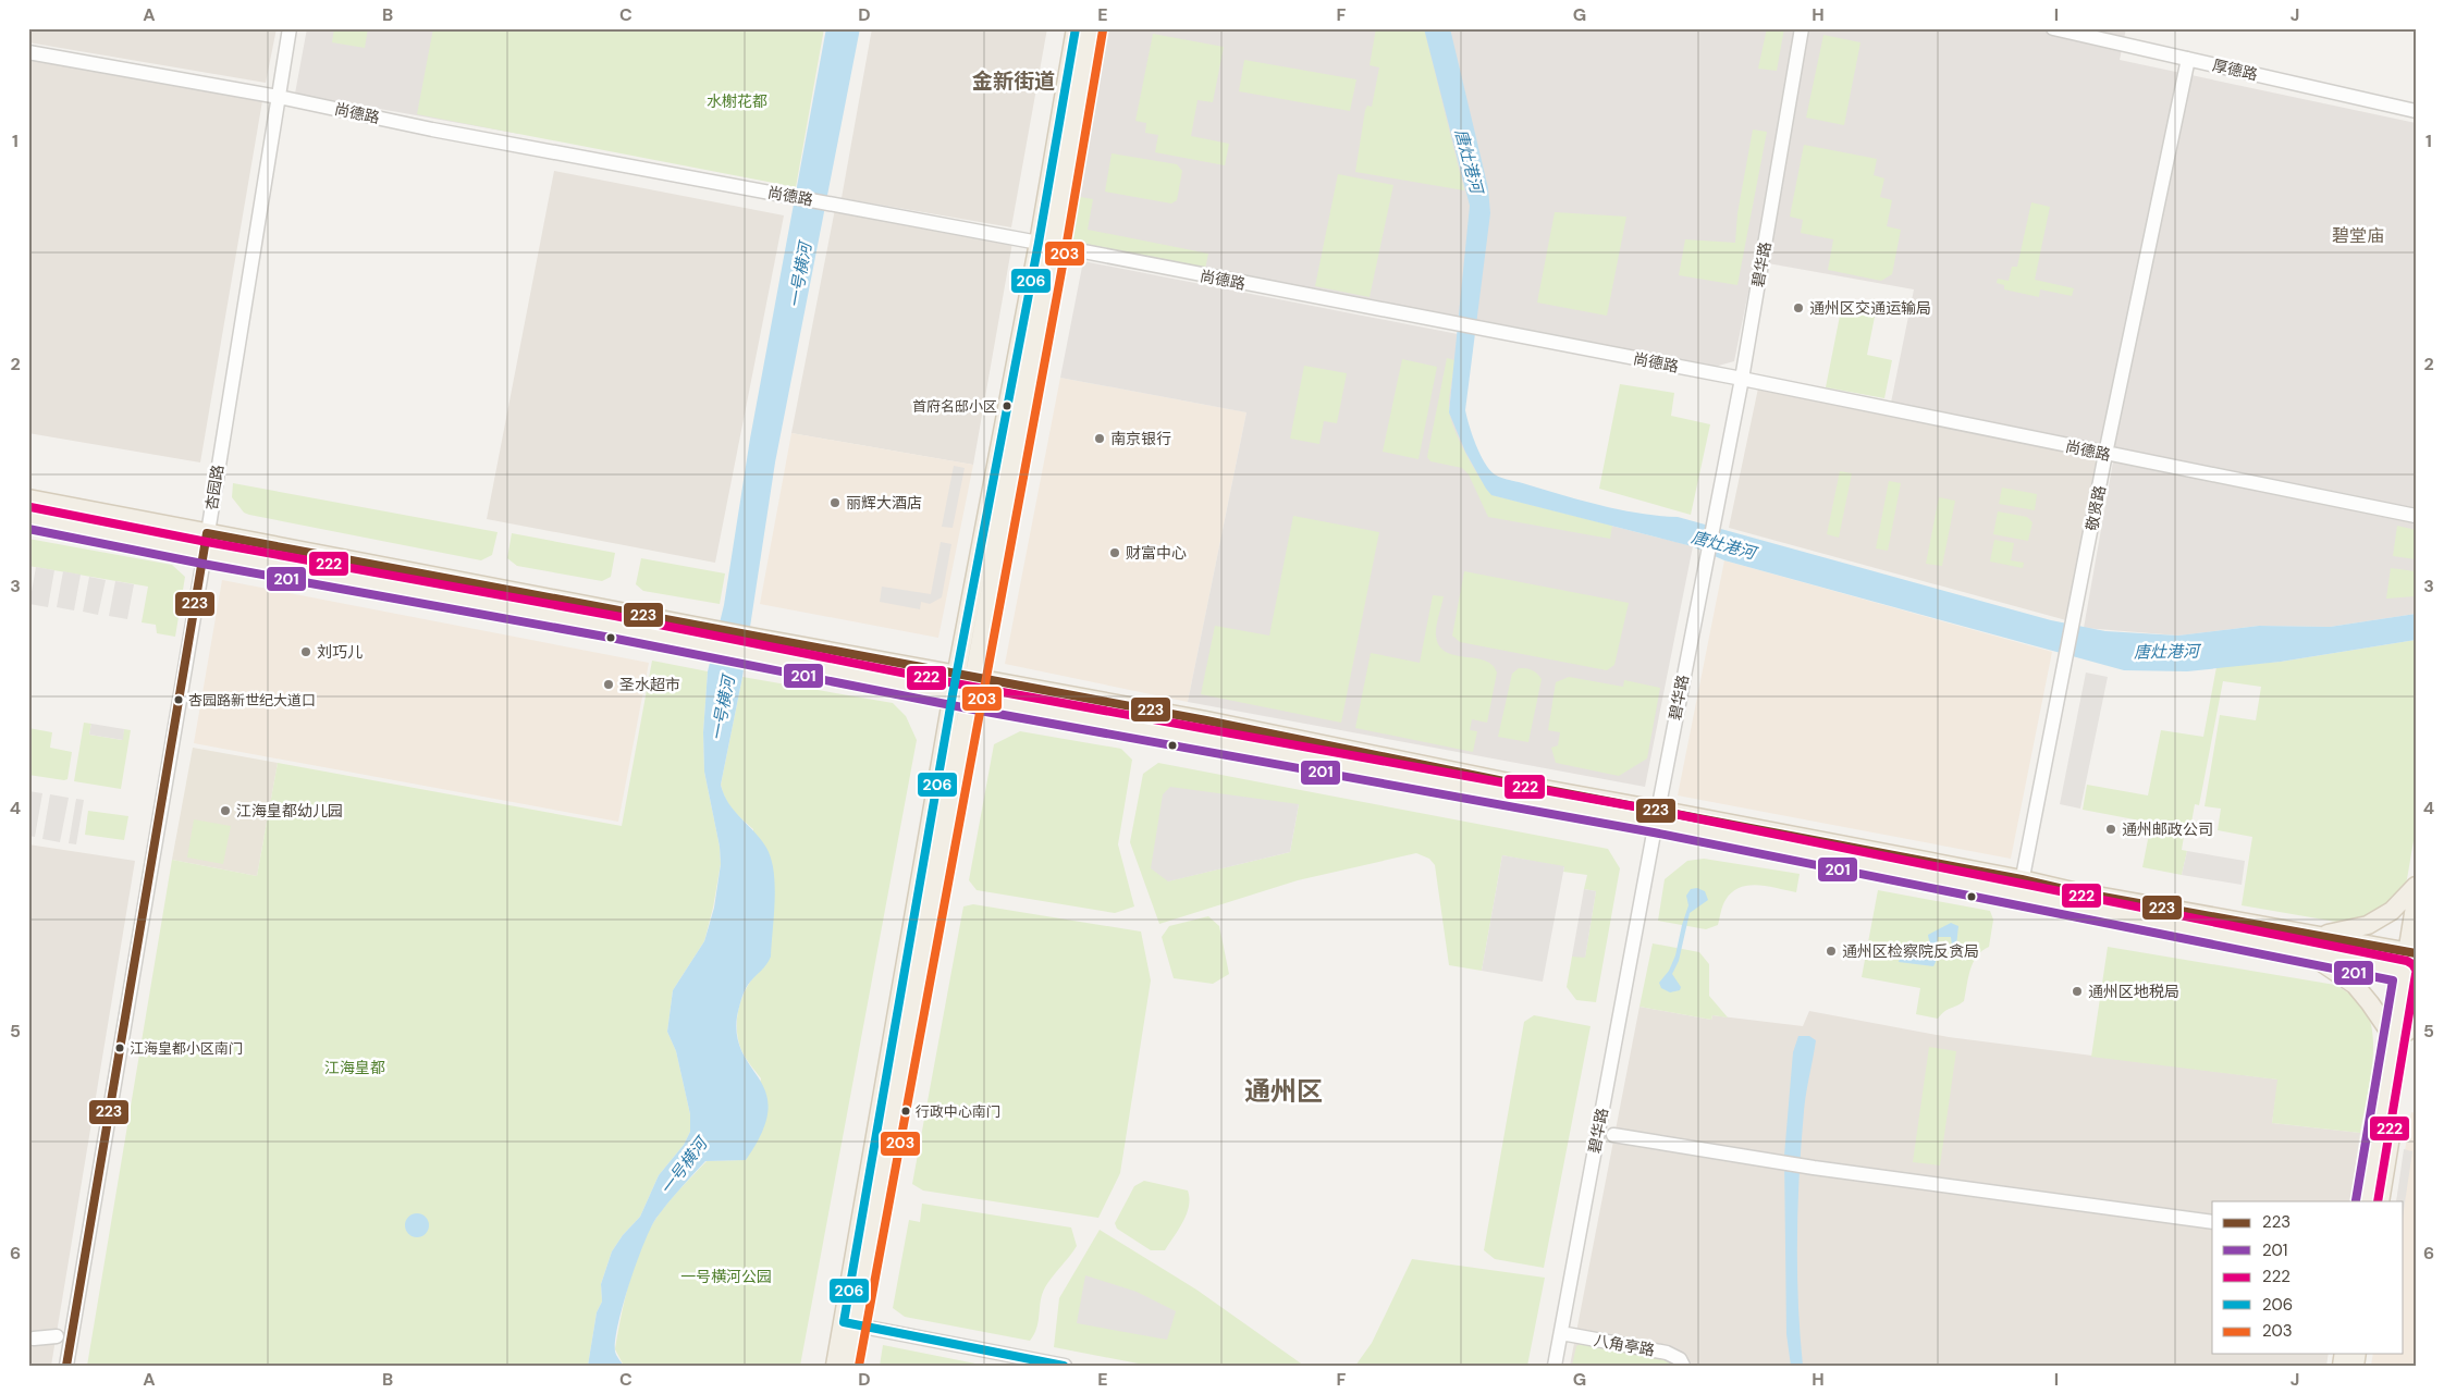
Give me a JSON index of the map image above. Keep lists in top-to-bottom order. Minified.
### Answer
{"streets":{"street":["厚德路","尚德路","碧华路","杏园路","敬贤路","八角亭路"]},"crossings":[["厚德路","敬贤路"],["尚德路","碧华路"],["尚德路","杏园路"],["尚德路","敬贤路"],["碧华路","八角亭路"]],"districts":["金新街道","碧堂庙","通州区"],"water":["唐灶港河","一号横河"],"parks":["水榭花都","江海皇都","一号横河公园"],"places":["通州区交通运输局","首府名邸小区","南京银行","丽辉大酒店","财富中心","刘巧儿","圣水超市","杏园路新世纪大道口","江海皇都幼儿园","通州邮政公司","通州区检察院反贪局","通州区地税局","江海皇都小区南门","行政中心南门"],"lines":["transit line 206","transit line 203","transit line 222","transit line 201","transit line 223"],"legend":["223","201","222","206","203"],"grid":{"columns":["A","B","C","D","E","F","G","H","I","J"],"rows":["1","2","3","4","5","6"]}}
